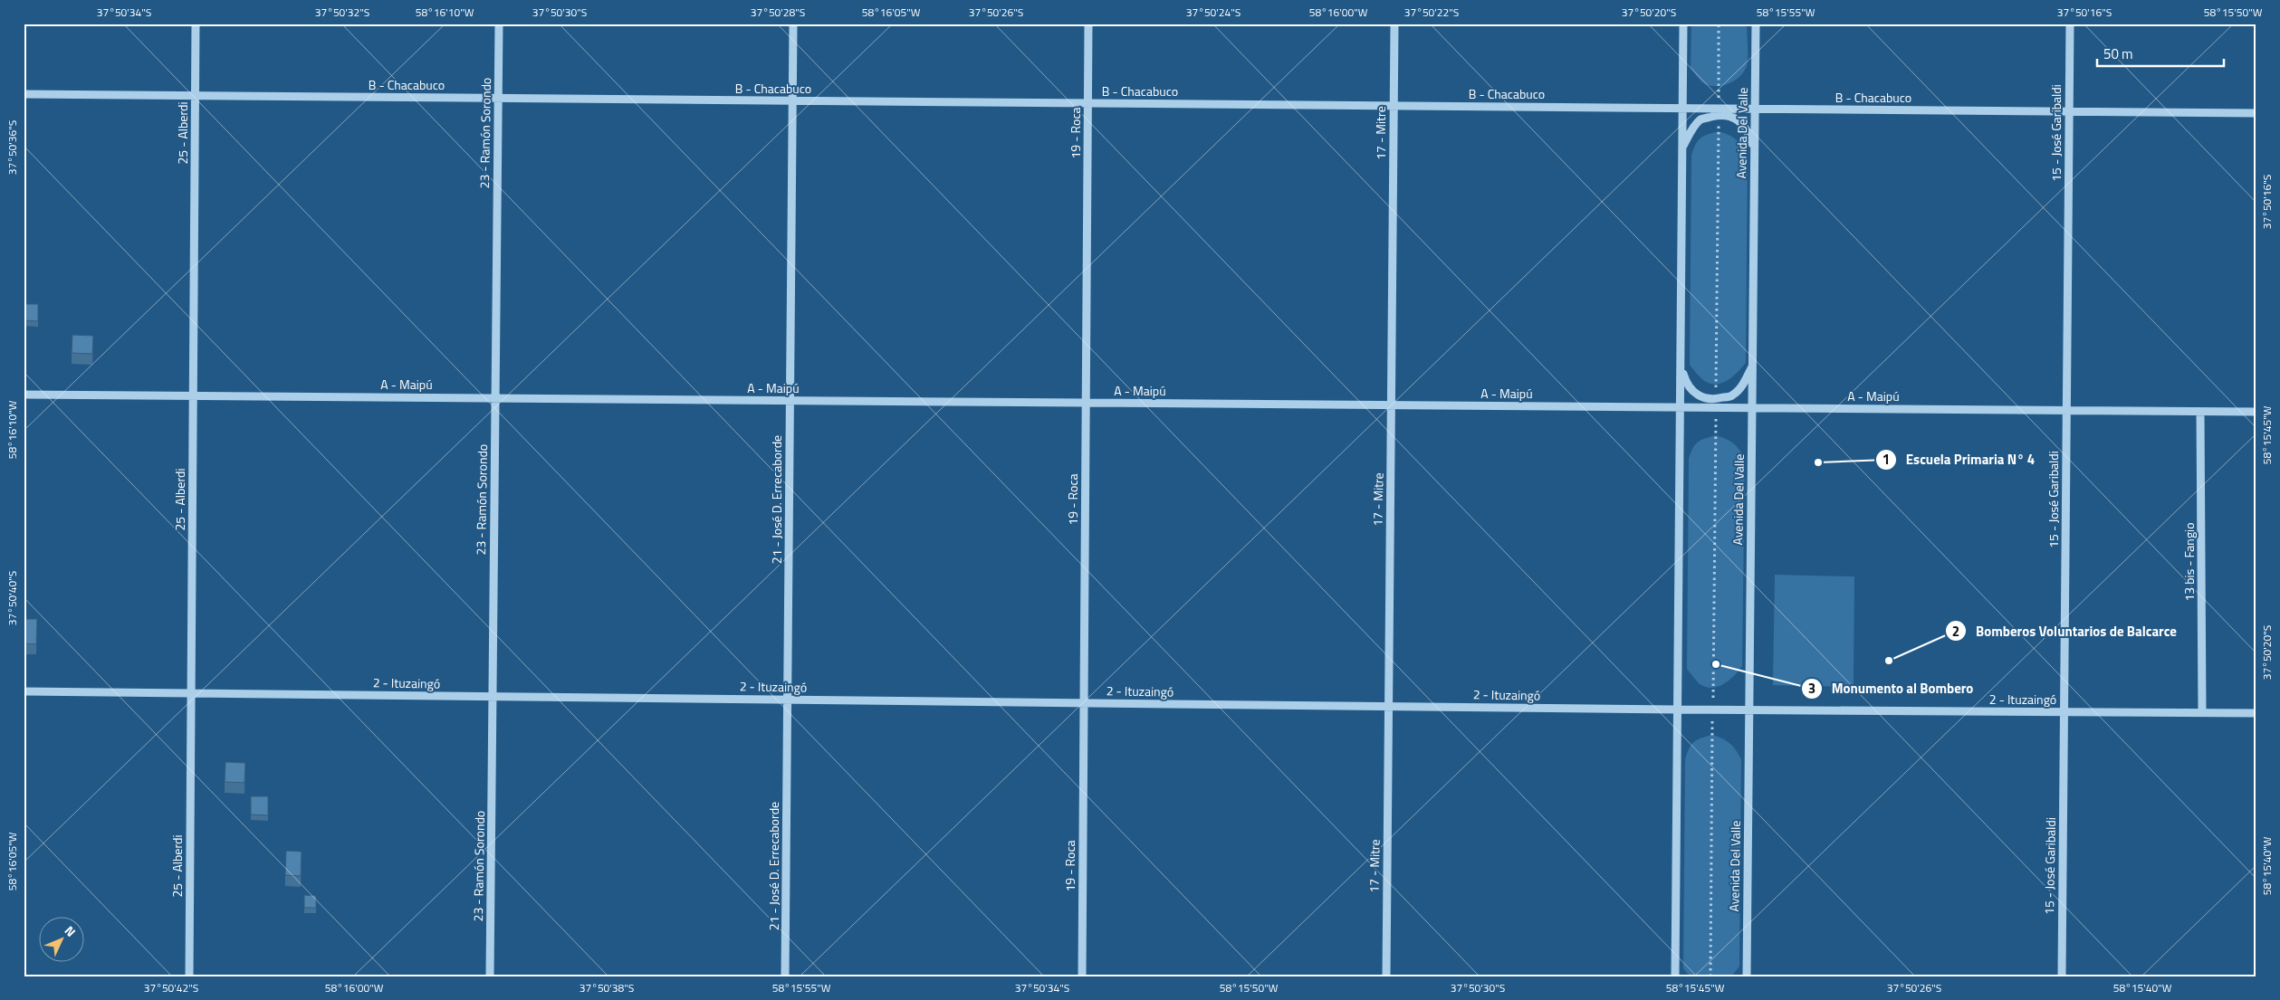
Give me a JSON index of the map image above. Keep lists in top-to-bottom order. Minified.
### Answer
{"streets":{"street":["B - Chacabuco","25 - Alberdi","23 - Ramón Sorondo","19 - Roca","17 - Mitre","Avenida Del Valle","15 - José Garibaldi","A - Maipú","21 - José D. Errecaborde","13 bis - Fangio","2 - Ituzaingó"]},"crossings":[["B - Chacabuco","25 - Alberdi"],["B - Chacabuco","23 - Ramón Sorondo"],["B - Chacabuco","19 - Roca"],["B - Chacabuco","17 - Mitre"],["B - Chacabuco","Avenida Del Valle"],["B - Chacabuco","15 - José Garibaldi"],["B - Chacabuco","21 - José D. Errecaborde"],["25 - Alberdi","A - Maipú"],["25 - Alberdi","2 - Ituzaingó"],["23 - Ramón Sorondo","A - Maipú"],["23 - Ramón Sorondo","2 - Ituzaingó"],["19 - Roca","A - Maipú"],["19 - Roca","2 - Ituzaingó"],["17 - Mitre","A - Maipú"],["17 - Mitre","2 - Ituzaingó"],["Avenida Del Valle","A - Maipú"],["Avenida Del Valle","2 - Ituzaingó"],["15 - José Garibaldi","A - Maipú"],["15 - José Garibaldi","2 - Ituzaingó"],["A - Maipú","21 - José D. Errecaborde"],["A - Maipú","13 bis - Fangio"],["21 - José D. Errecaborde","2 - Ituzaingó"],["13 bis - Fangio","2 - Ituzaingó"]],"places":["Escuela Primaria N° 4","Bomberos Voluntarios de Balcarce","Monumento al Bombero"],"scale_bar":"50 m","north":"top right","coordinates":["37°50'34\"S","37°50'32\"S","58°16'10\"W","37°50'30\"S","37°50'28\"S","58°16'05\"W","37°50'26\"S","37°50'24\"S","58°16'00\"W","37°50'22\"S","37°50'20\"S","58°15'55\"W","37°50'16\"S","58°15'50\"W","37°50'36\"S","58°15'45\"W","37°50'40\"S","58°15'40\"W","37°50'42\"S","37°50'38\"S"]}
